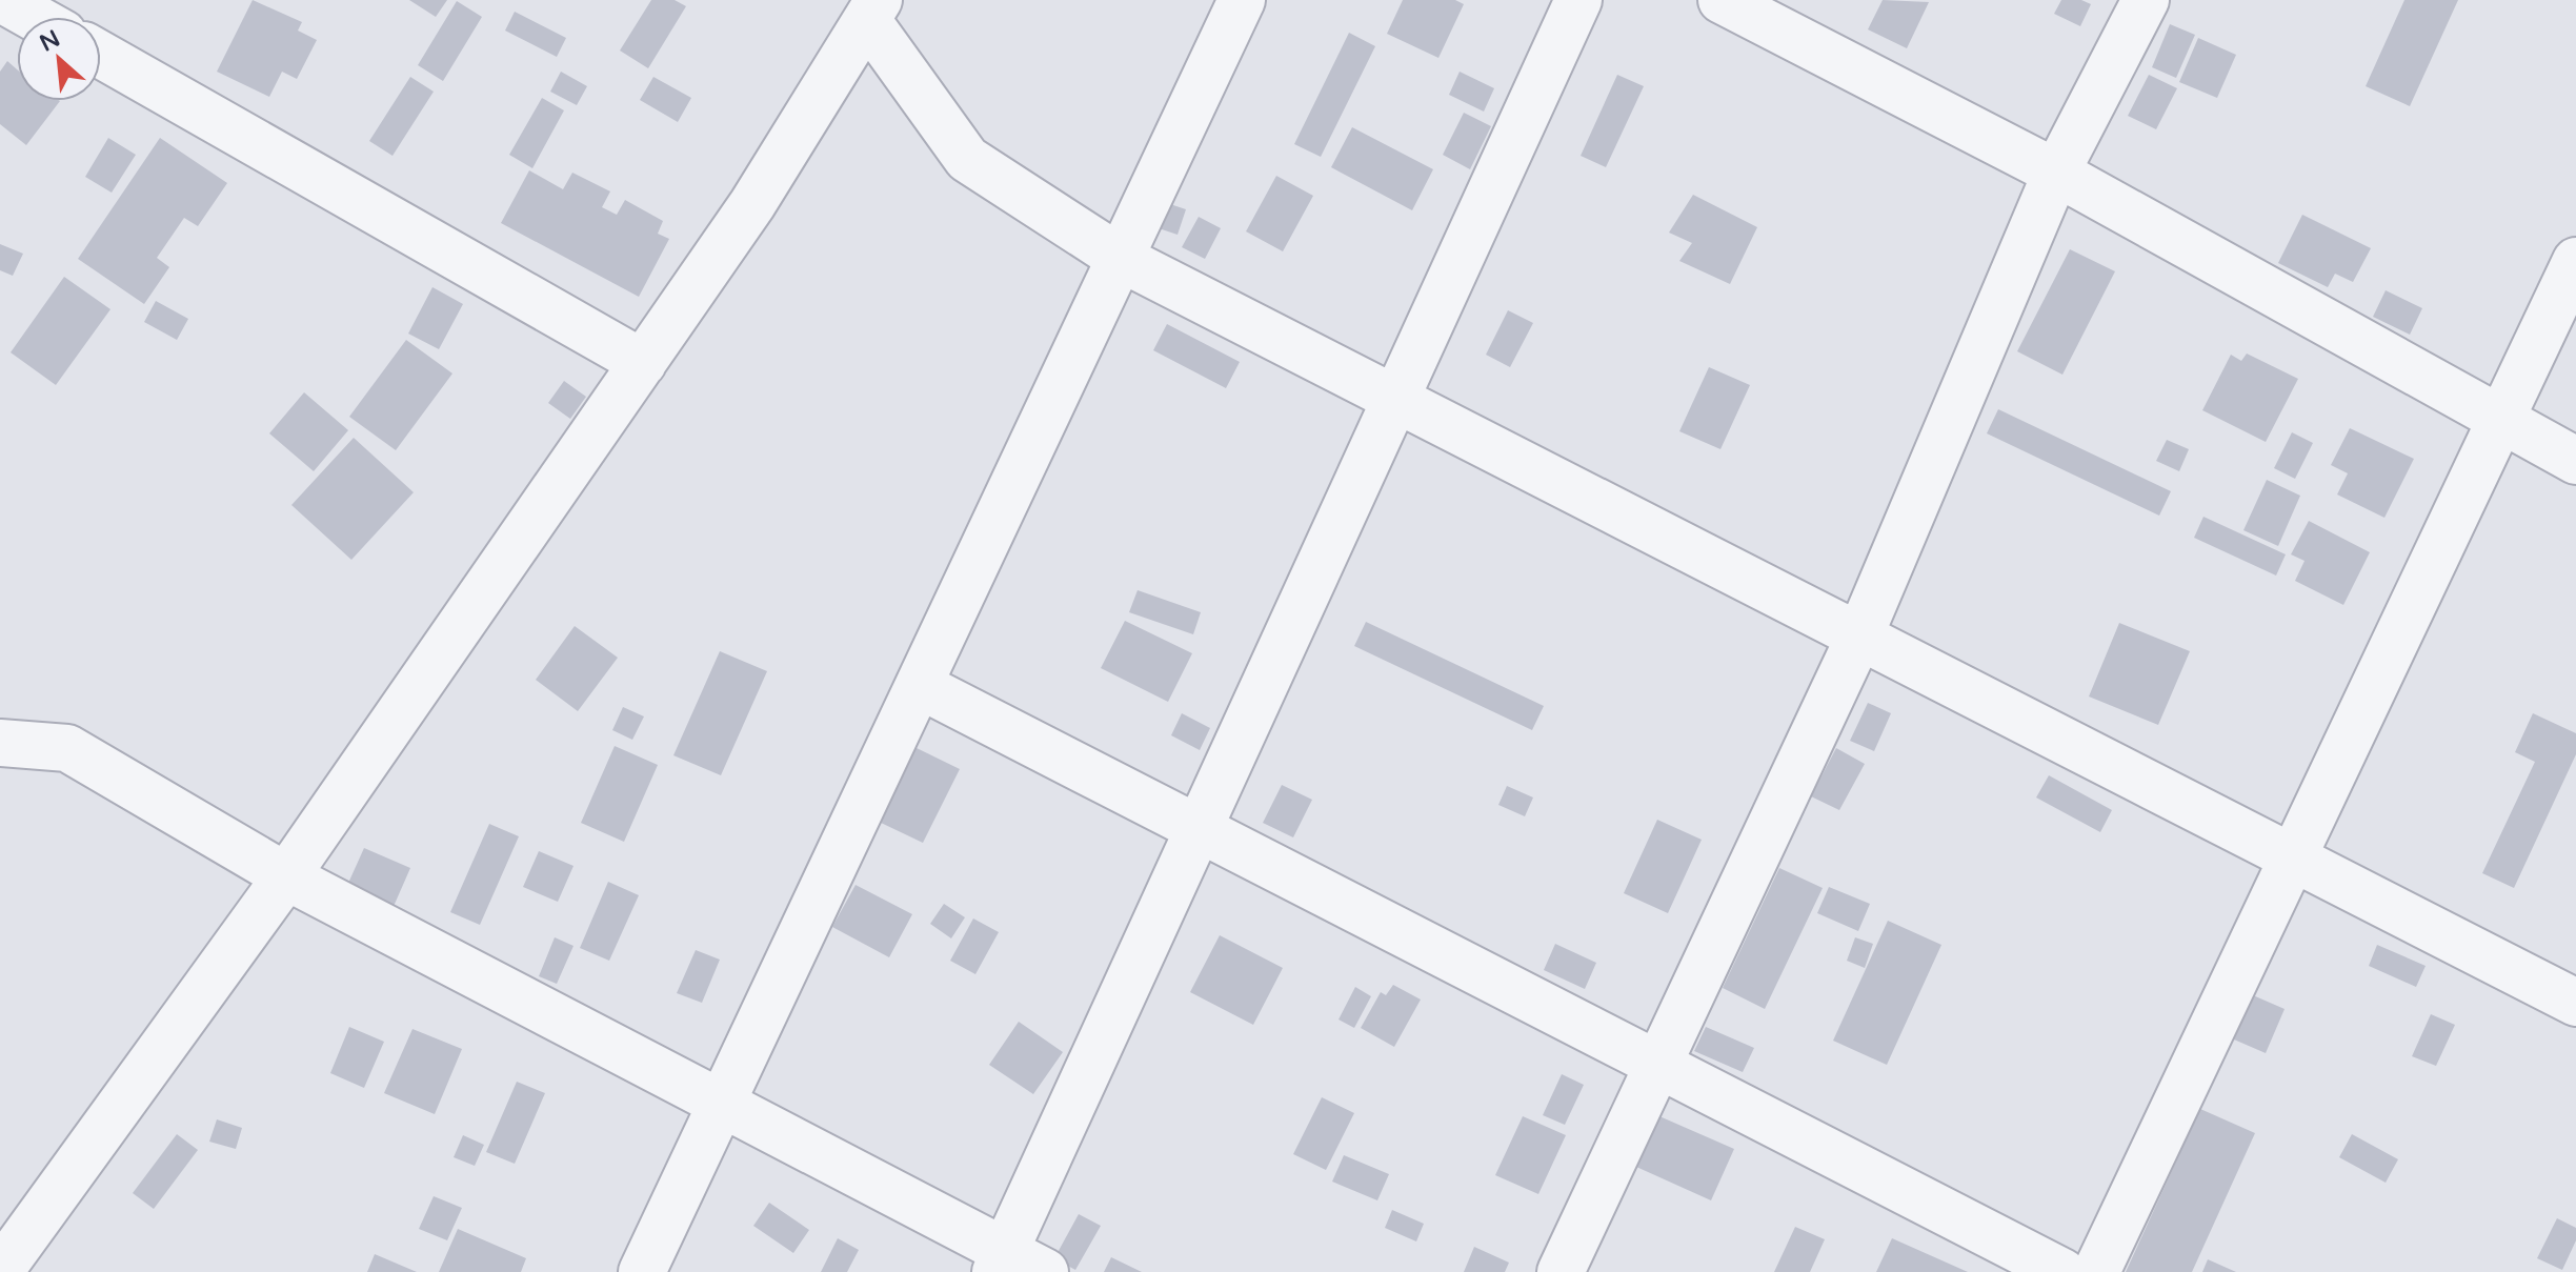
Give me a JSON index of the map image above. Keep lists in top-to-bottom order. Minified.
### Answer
{"north":"top left"}
